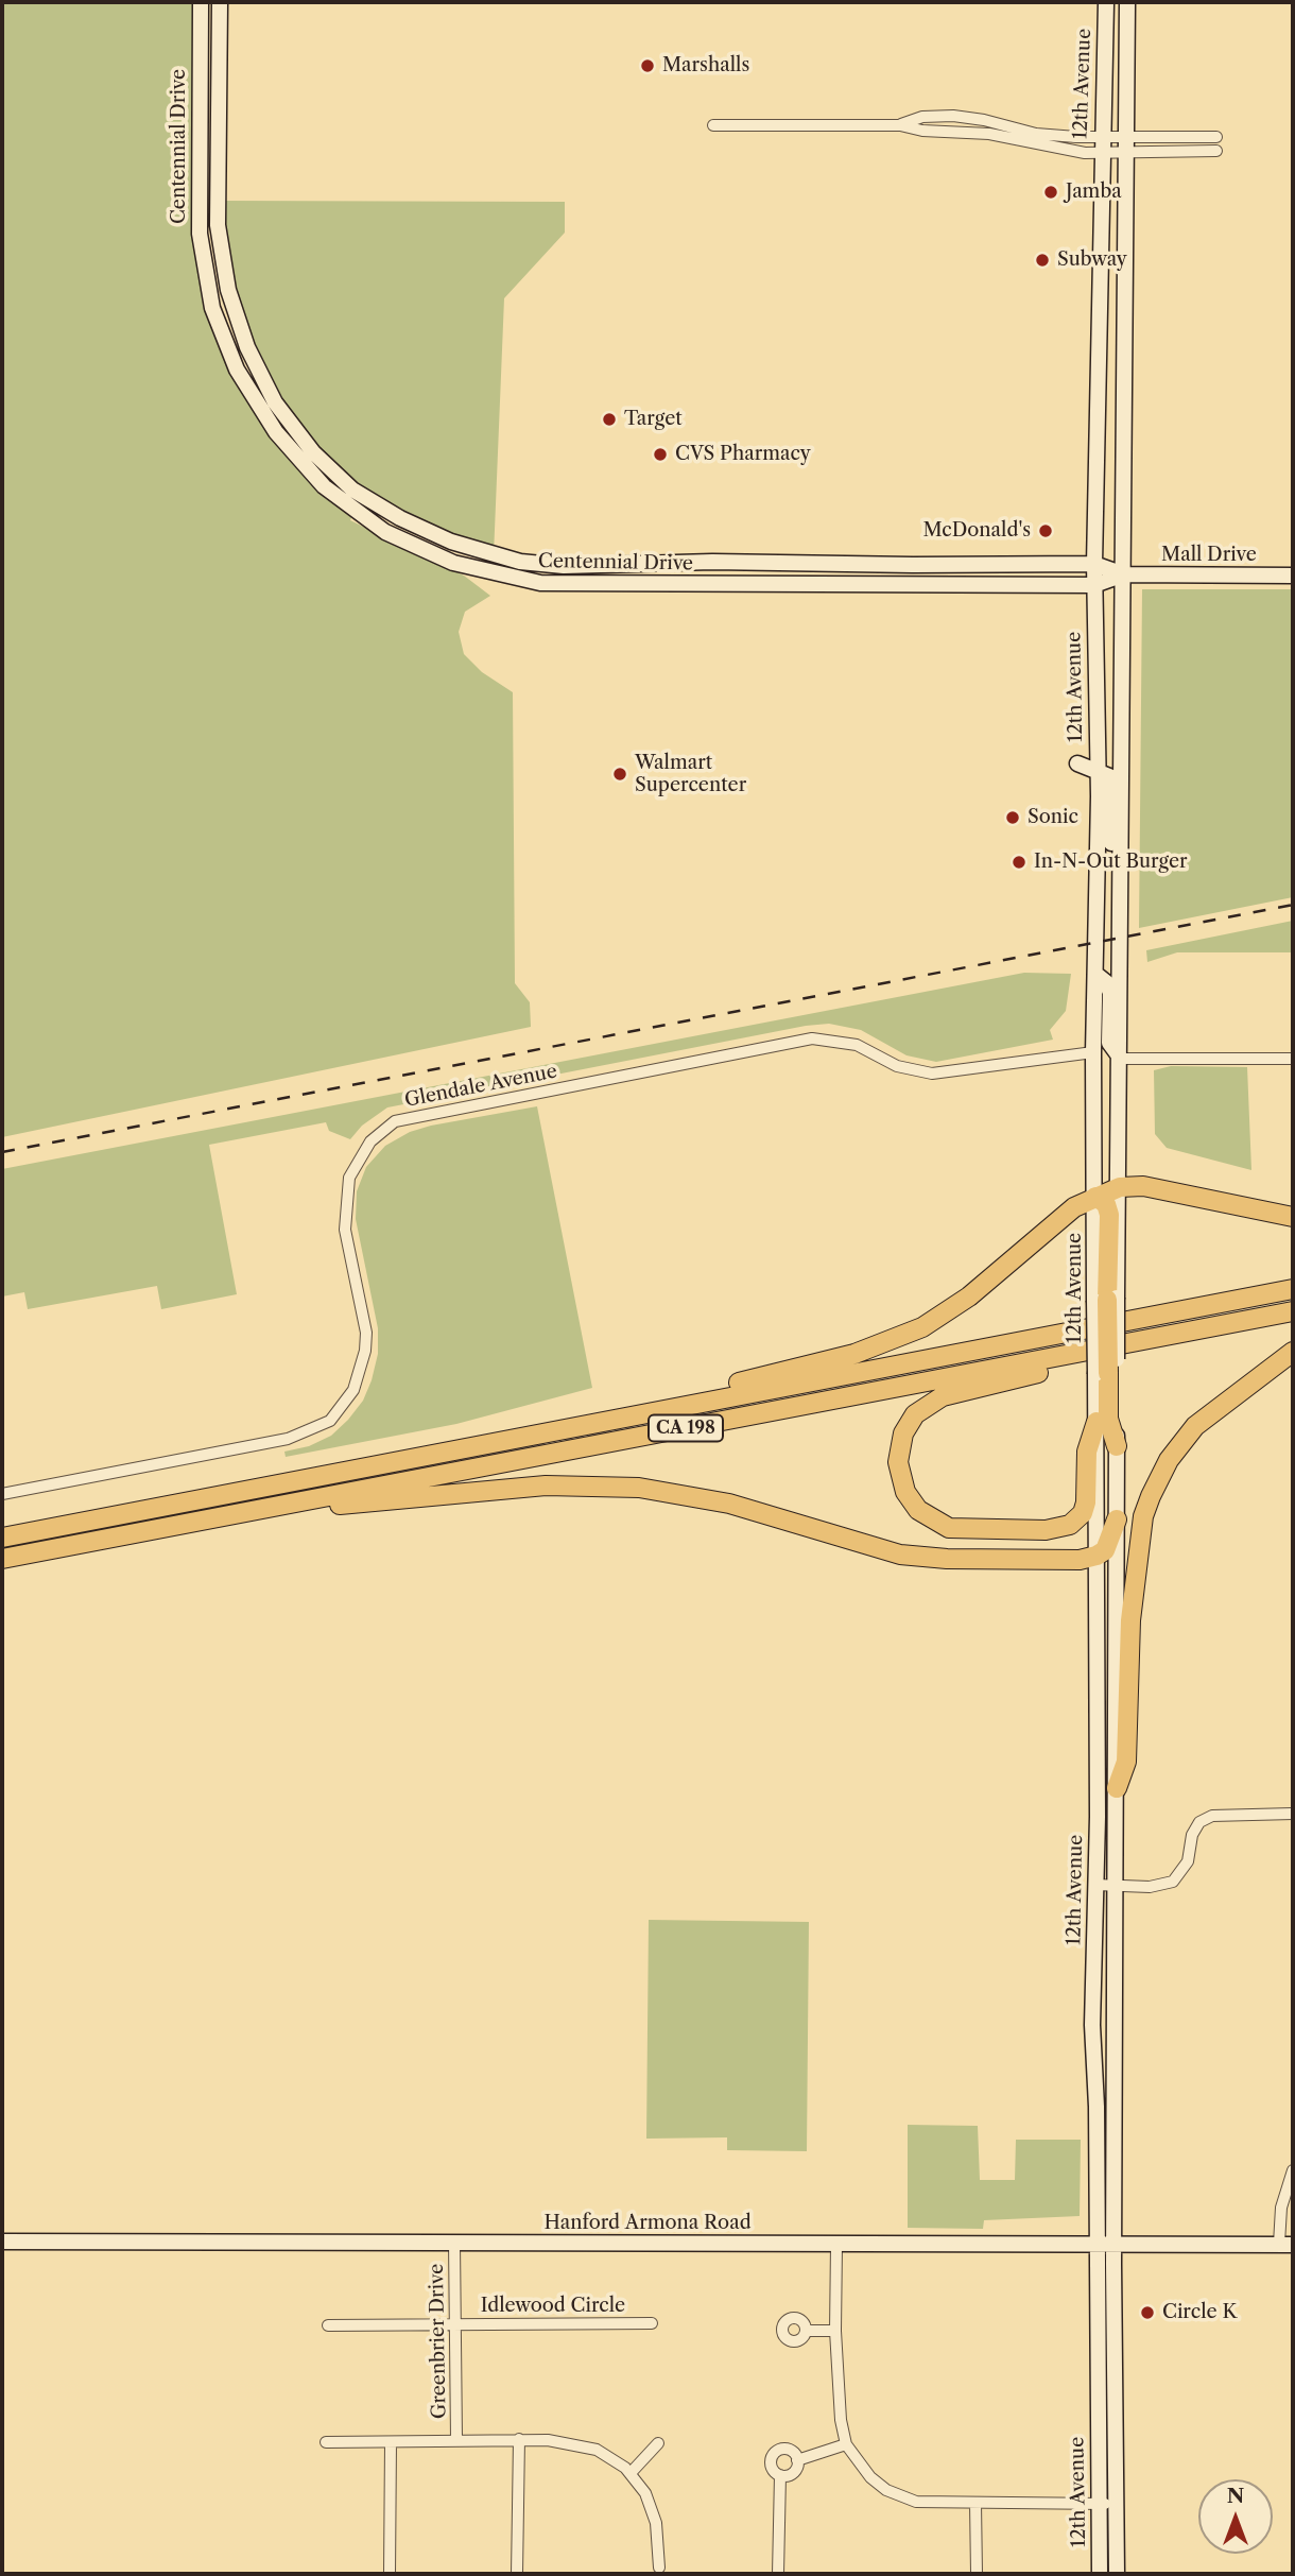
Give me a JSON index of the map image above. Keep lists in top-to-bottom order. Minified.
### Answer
{"streets":{"highway":["CA 198"],"main road":["12th Avenue","Centennial Drive","Mall Drive","Hanford Armona Road"],"street":["Glendale Avenue","Idlewood Circle","Greenbrier Drive"]},"crossings":[["12th Avenue","Centennial Drive"],["12th Avenue","Mall Drive"],["12th Avenue","Glendale Avenue"],["12th Avenue","Hanford Armona Road"],["Centennial Drive","Mall Drive"],["Hanford Armona Road","Greenbrier Drive"],["Idlewood Circle","Greenbrier Drive"]],"places":["Marshalls","Jamba","Subway","Target","CVS Pharmacy","McDonald's","Walmart Supercenter","Sonic","In-N-Out Burger","Circle K"],"north":"top"}
